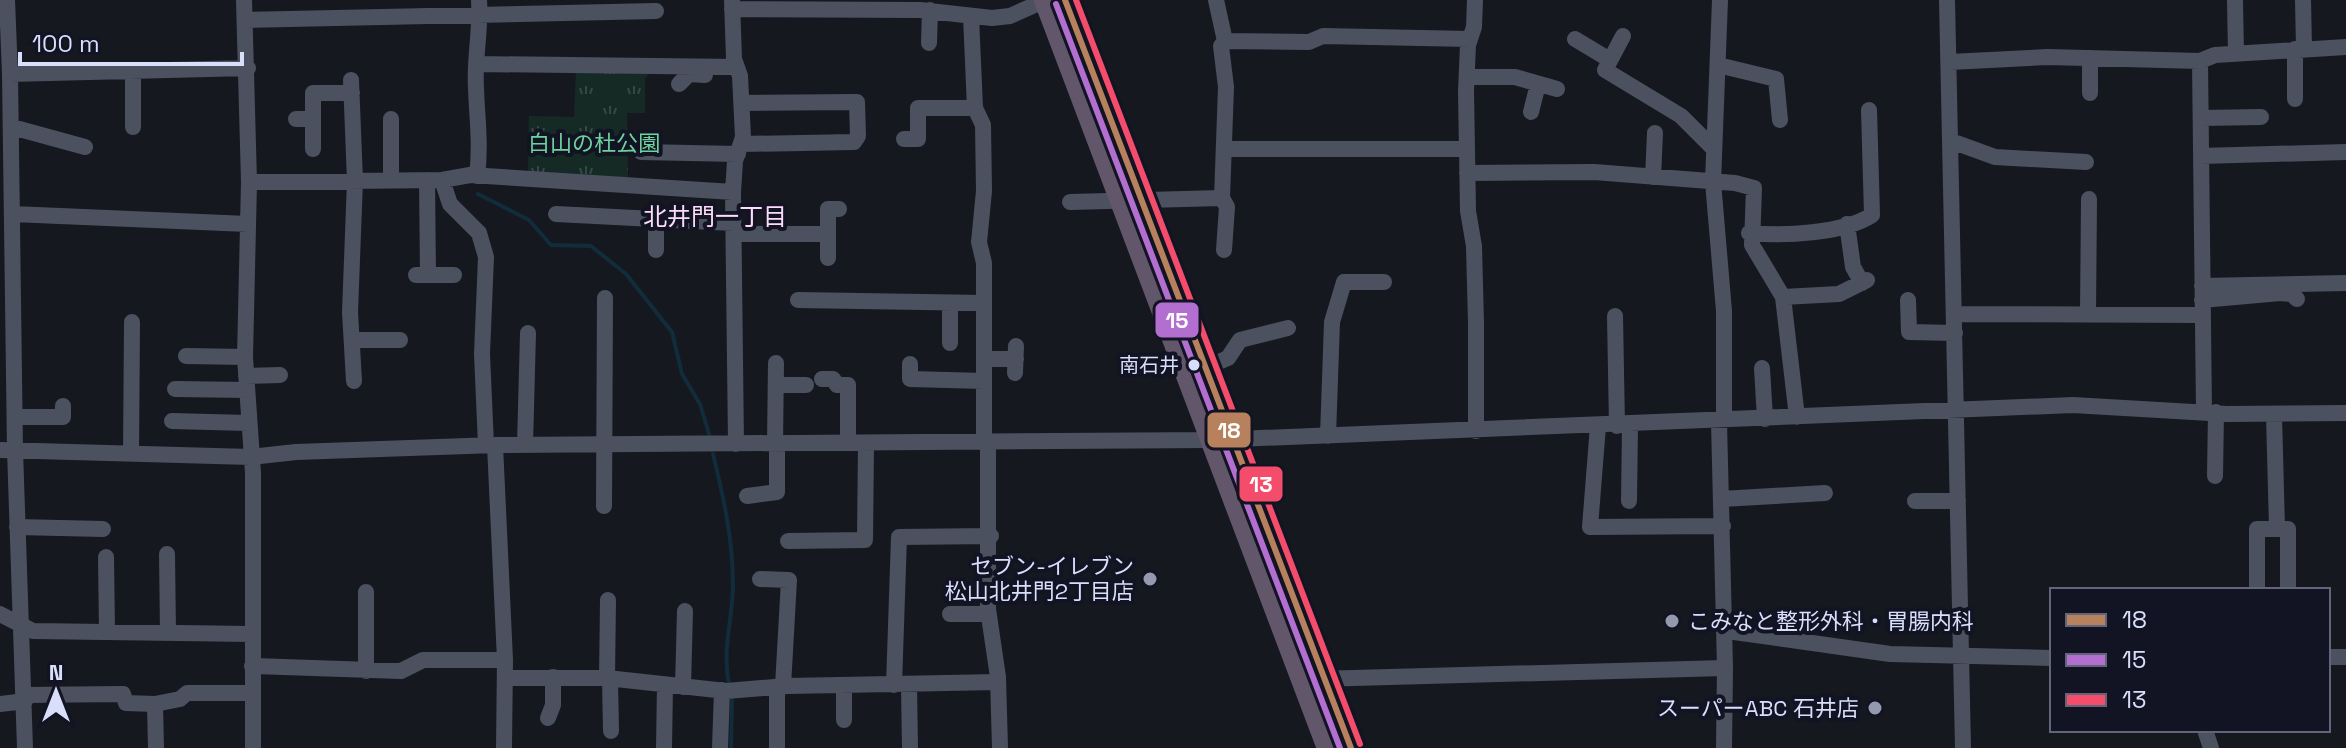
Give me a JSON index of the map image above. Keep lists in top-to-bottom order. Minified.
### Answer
{"districts":["北井門一丁目"],"parks":["白山の杜公園"],"places":["南石井","セブン-イレブン 松山北井門2丁目店","こみなと整形外科・胃腸内科","スーパーABC 石井店"],"lines":["transit line 18","transit line 13","transit line 15"],"legend":["18","15","13"],"scale_bar":"100 m","north":"top"}
